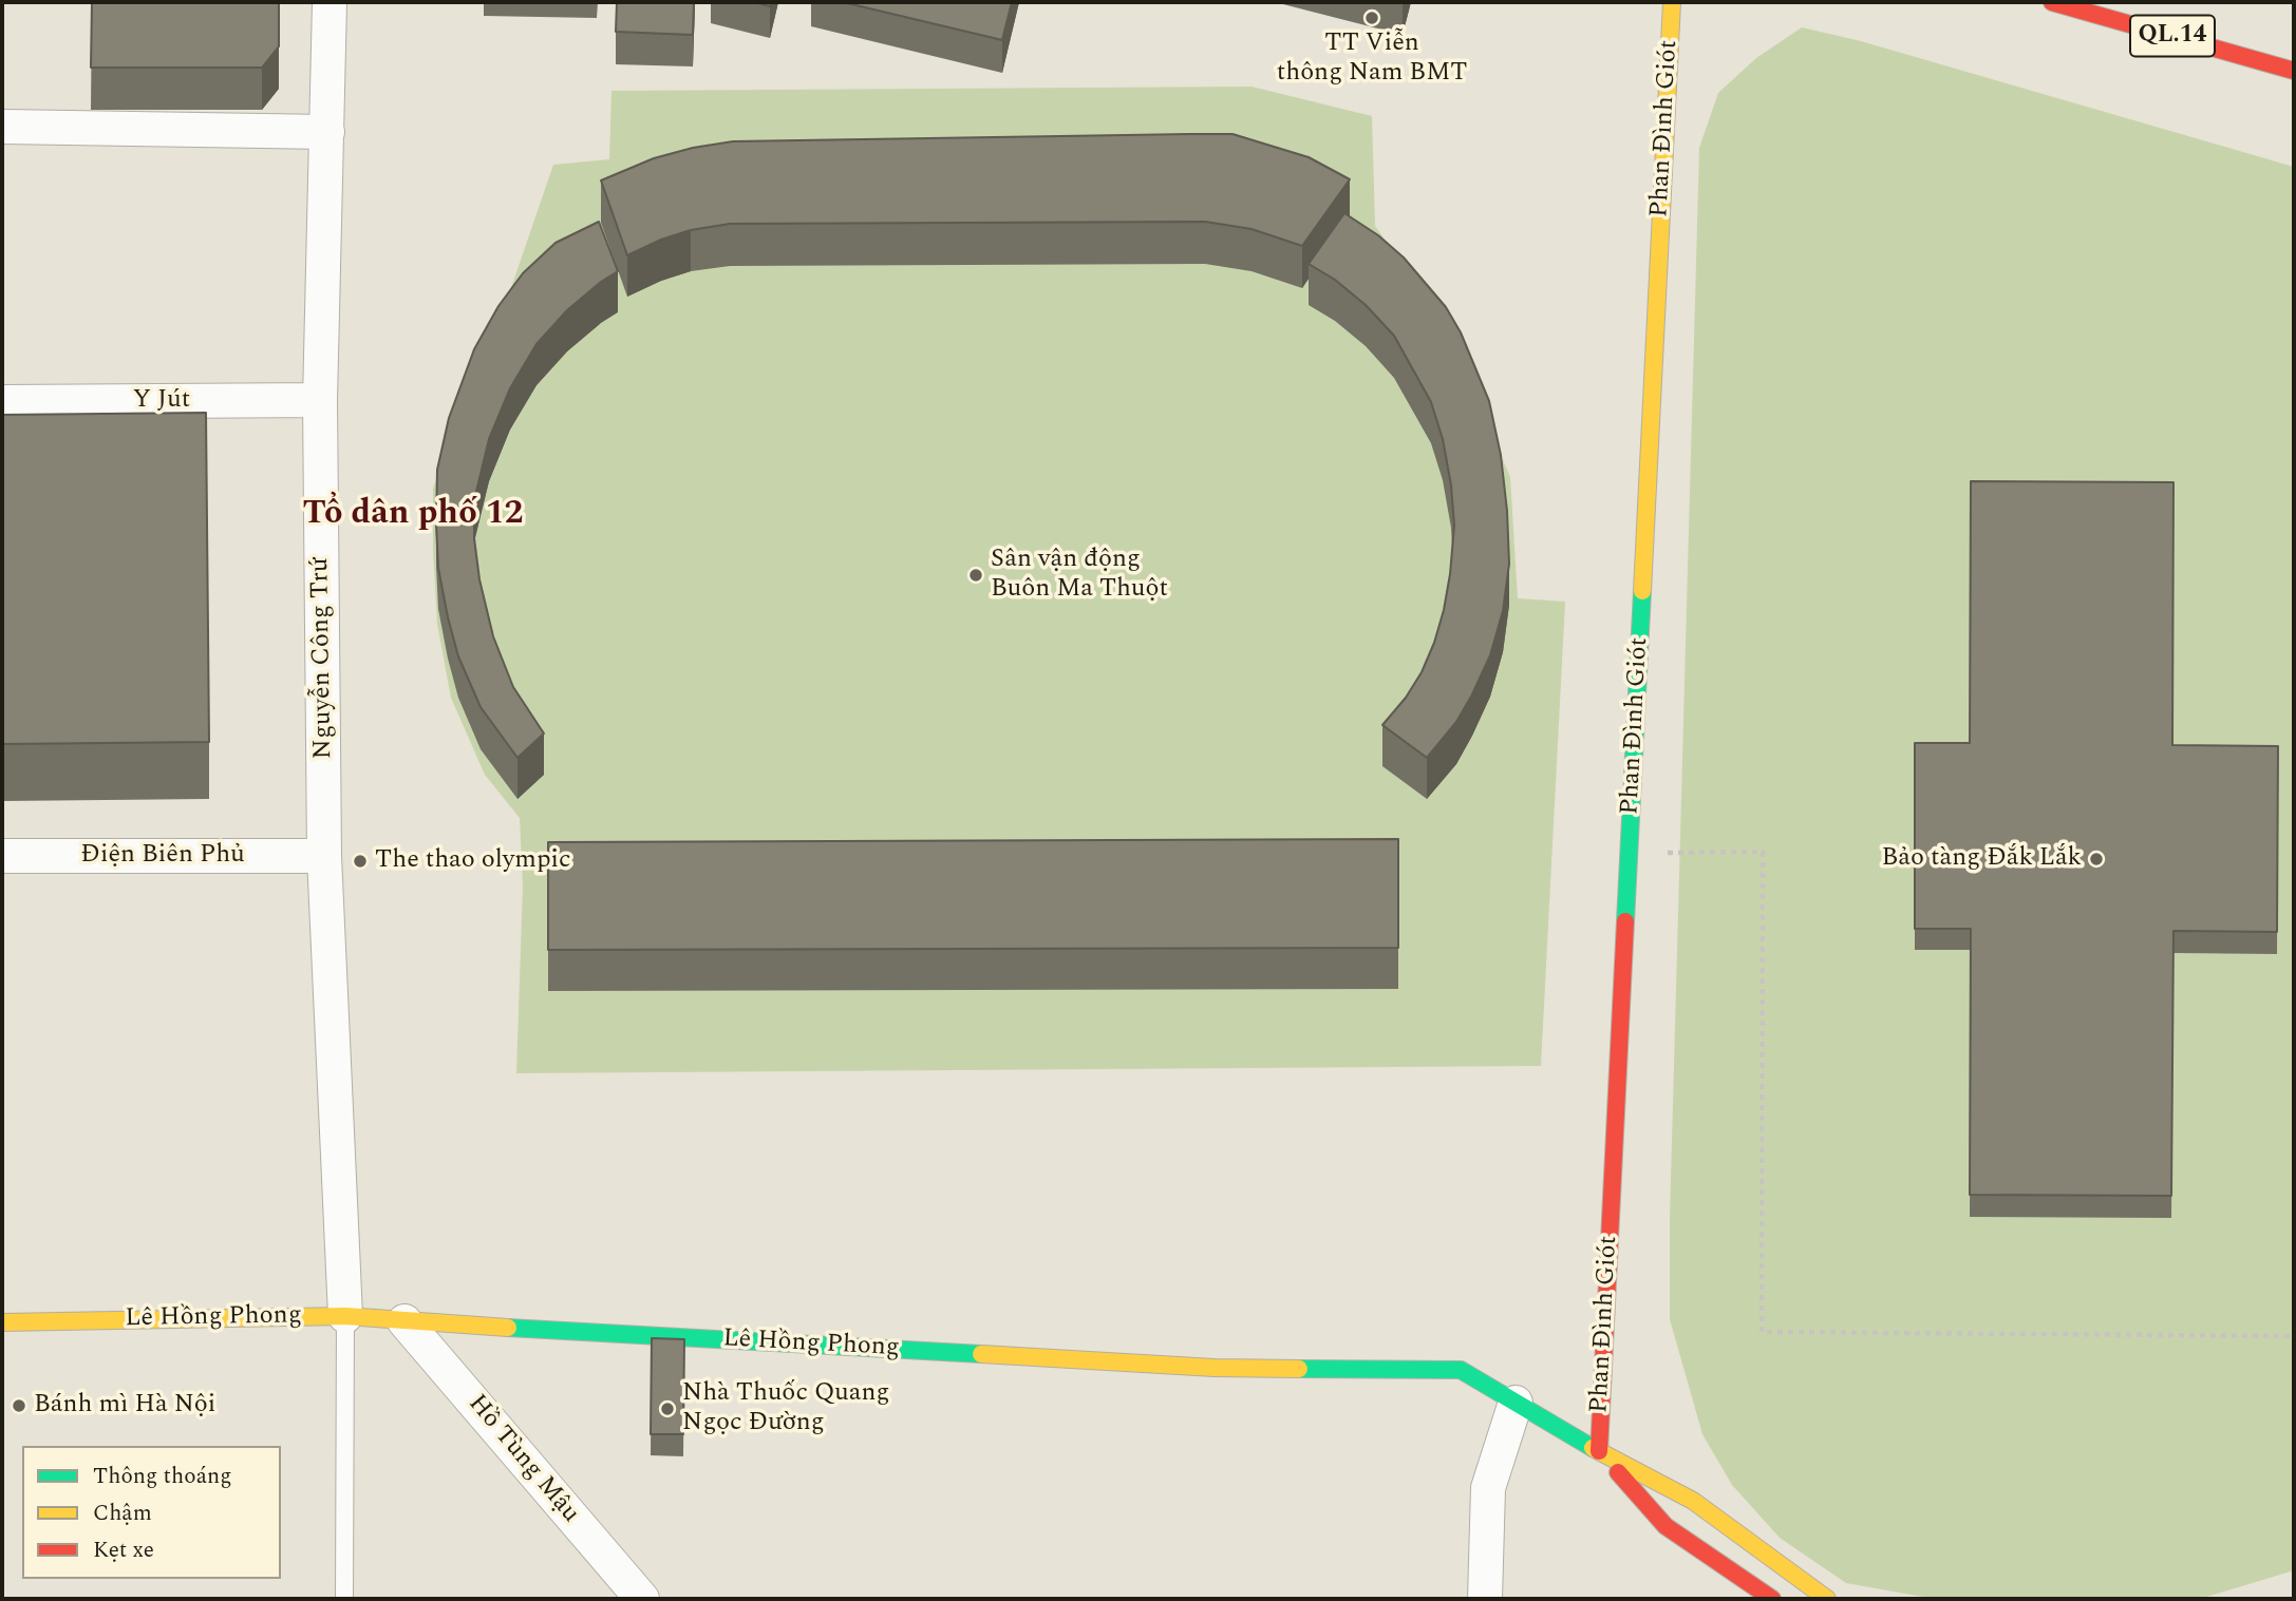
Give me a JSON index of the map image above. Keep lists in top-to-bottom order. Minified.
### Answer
{"streets":{"street":["QL.14","Phan Đình Giót","Y Jút","Nguyễn Công Trứ","Điện Biên Phủ","Lê Hồng Phong","Hồ Tùng Mậu"]},"crossings":[["Phan Đình Giót","Lê Hồng Phong"],["Y Jút","Nguyễn Công Trứ"],["Nguyễn Công Trứ","Điện Biên Phủ"],["Nguyễn Công Trứ","Lê Hồng Phong"],["Lê Hồng Phong","Hồ Tùng Mậu"]],"districts":["Tổ dân phố 12"],"places":["TT Viễn thông Nam BMT","Sân vận động Buôn Ma Thuột","Bảo tàng Đắk Lắk","The thao olympic","Bánh mì Hà Nội","Nhà Thuốc Quang Ngọc Đường"],"legend":["Thông thoáng","Chậm","Kẹt xe"]}
